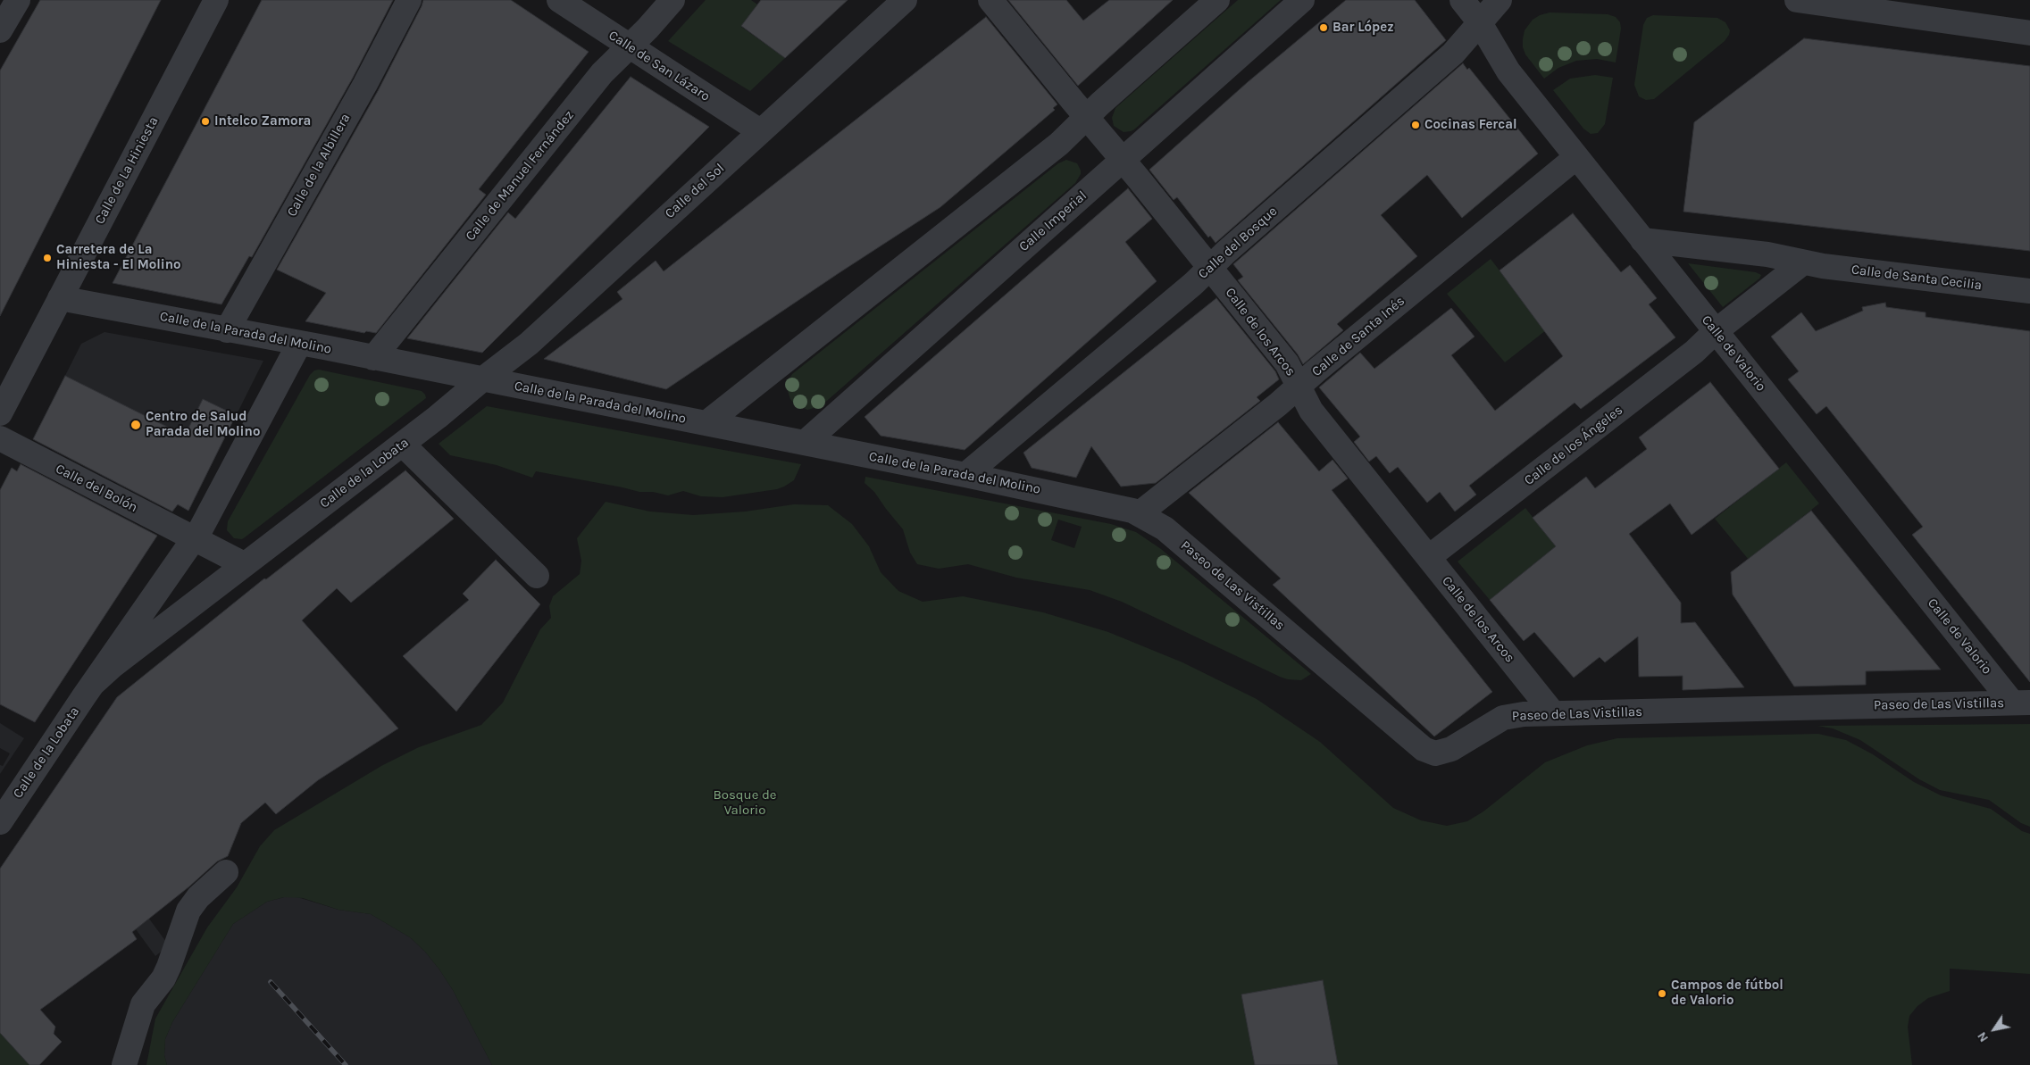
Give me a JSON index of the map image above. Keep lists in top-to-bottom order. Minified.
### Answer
{"streets":{"street":["Calle de San Lázaro","Calle de la Albillera","Calle de La Hiniesta","Calle de Manuel Fernández","Calle del Sol","Calle Imperial","Calle del Bosque","Calle de Santa Cecilia","Calle de los Arcos","Calle de la Parada del Molino","Calle de Santa Inés","Calle de Valorio","Calle de los Ángeles","Calle de la Lobata","Calle del Bolón","Paseo de Las Vistillas"]},"crossings":[["Calle de San Lázaro","Calle de Manuel Fernández"],["Calle de San Lázaro","Calle del Sol"],["Calle de la Albillera","Calle de la Parada del Molino"],["Calle de La Hiniesta","Calle de la Parada del Molino"],["Calle de Manuel Fernández","Calle de la Parada del Molino"],["Calle del Sol","Calle de la Parada del Molino"],["Calle del Sol","Calle de la Lobata"],["Calle Imperial","Calle de los Arcos"],["Calle Imperial","Calle de la Parada del Molino"],["Calle del Bosque","Calle de los Arcos"],["Calle del Bosque","Calle de la Parada del Molino"],["Calle del Bosque","Calle de Valorio"],["Calle de Santa Cecilia","Calle de Valorio"],["Calle de los Arcos","Calle de Santa Inés"],["Calle de los Arcos","Calle de los Ángeles"],["Calle de los Arcos","Paseo de Las Vistillas"],["Calle de la Parada del Molino","Calle de Santa Inés"],["Calle de la Parada del Molino","Calle de la Lobata"],["Calle de la Parada del Molino","Paseo de Las Vistillas"],["Calle de Santa Inés","Calle de Valorio"],["Calle de Santa Inés","Paseo de Las Vistillas"],["Calle de Valorio","Calle de los Ángeles"],["Calle de Valorio","Paseo de Las Vistillas"],["Calle de la Lobata","Calle del Bolón"]],"parks":["Bosque de Valorio"],"places":["Bar López","Intelco Zamora","Cocinas Fercal","Carretera de La Hiniesta - El Molino","Centro de Salud Parada del Molino","Campos de fútbol de Valorio"],"north":"bottom left"}
